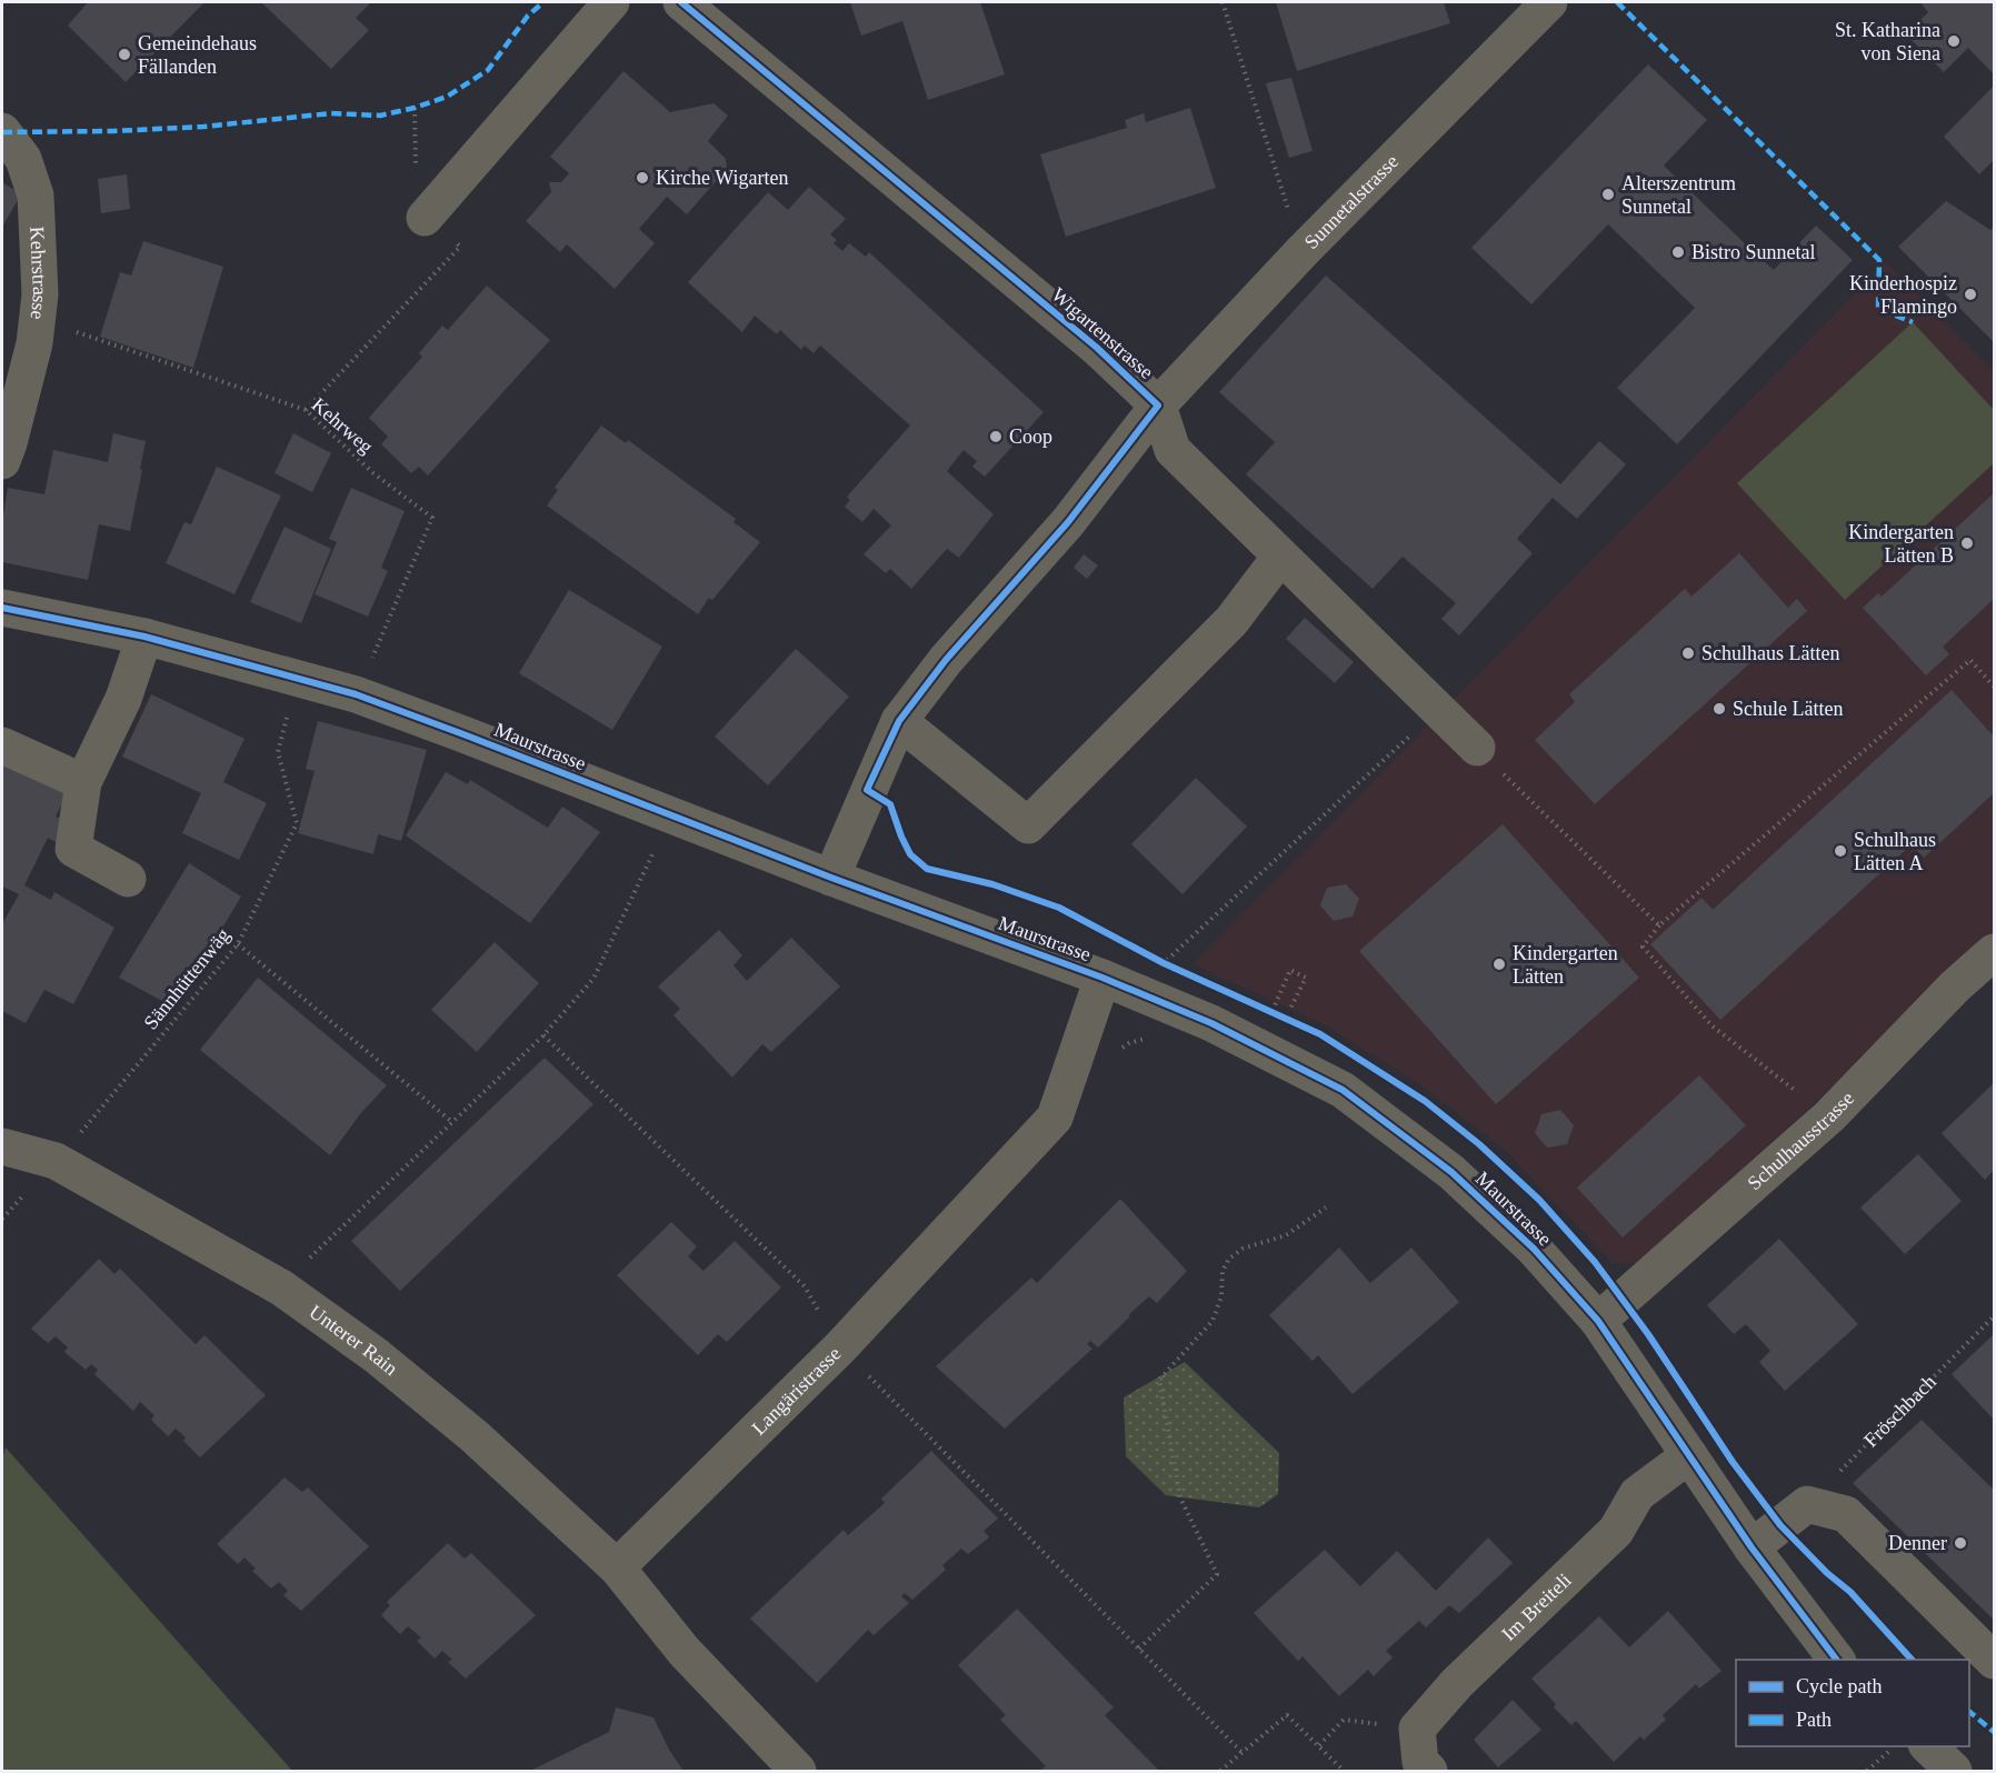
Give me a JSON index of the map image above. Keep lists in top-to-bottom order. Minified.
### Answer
{"streets":{"street":["Sunnetalstrasse","Kehrstrasse","Wigartenstrasse","Maurstrasse","Schulhausstrasse","Unterer Rain","Langäristrasse","Im Breiteli"],"path":["Kehrweg","Sännhüttenwäg","Fröschbach"]},"crossings":[["Sunnetalstrasse","Wigartenstrasse"],["Kehrstrasse","Kehrweg"],["Wigartenstrasse","Maurstrasse"],["Kehrweg","Maurstrasse"],["Maurstrasse","Sännhüttenwäg"],["Maurstrasse","Schulhausstrasse"],["Maurstrasse","Langäristrasse"],["Maurstrasse","Im Breiteli"],["Sännhüttenwäg","Unterer Rain"],["Unterer Rain","Langäristrasse"]],"places":["St. Katharina von Siena","Gemeindehaus Fällanden","Kirche Wigarten","Alterszentrum Sunnetal","Bistro Sunnetal","Kinderhospiz Flamingo","Coop","Kindergarten Lätten B","Schulhaus Lätten","Schule Lätten","Schulhaus Lätten A","Kindergarten Lätten","Denner"],"legend":["Cycle path","Path"]}
